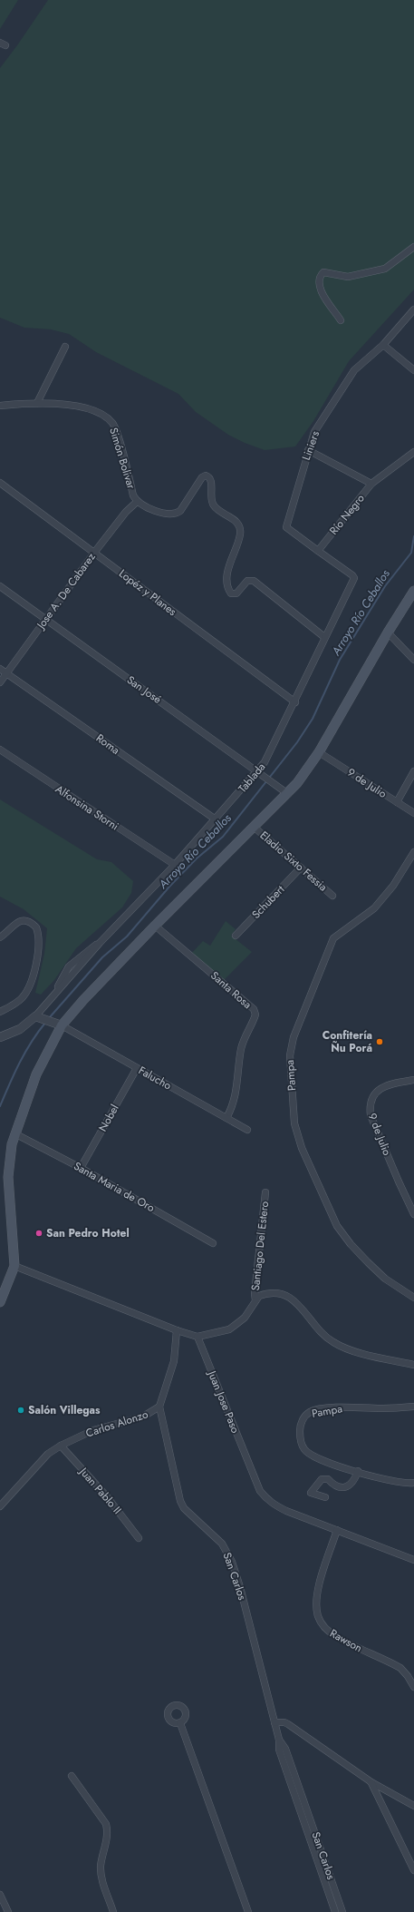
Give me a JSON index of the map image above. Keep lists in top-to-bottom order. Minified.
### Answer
{"streets":{"street":["Liniers","Simón Bolivar","Río Negro","Jose A. De Cabarez","Lopéz y Planes","San José","Roma","Tablada","9 de Julio","Alfonsina Storni","Eladio Sixto Fessia","Schubert","Santa Rosa","Pampa","Falucho","Nobel","Santa Maria de Oro","Santiago Del Estero","Juan Jose Paso","Carlos Alonzo","Juan Pablo II","San Carlos","Rawson"]},"crossings":[["Liniers","Río Negro"],["Liniers","Tablada"],["Simón Bolivar","Jose A. De Cabarez"],["Simón Bolivar","Tablada"],["Río Negro","Tablada"],["Jose A. De Cabarez","Lopéz y Planes"],["Jose A. De Cabarez","San José"],["Jose A. De Cabarez","Roma"],["Lopéz y Planes","Tablada"],["San José","Tablada"],["Roma","Tablada"],["Tablada","Alfonsina Storni"],["Eladio Sixto Fessia","Schubert"],["Santa Rosa","Falucho"],["Falucho","Nobel"],["Nobel","Santa Maria de Oro"],["Juan Jose Paso","Rawson"],["Carlos Alonzo","Juan Pablo II"],["Carlos Alonzo","San Carlos"]],"water":["Arroyo Río Ceballos"],"places":["Confitería Ñu Porá","San Pedro Hotel","Salón Villegas"]}
